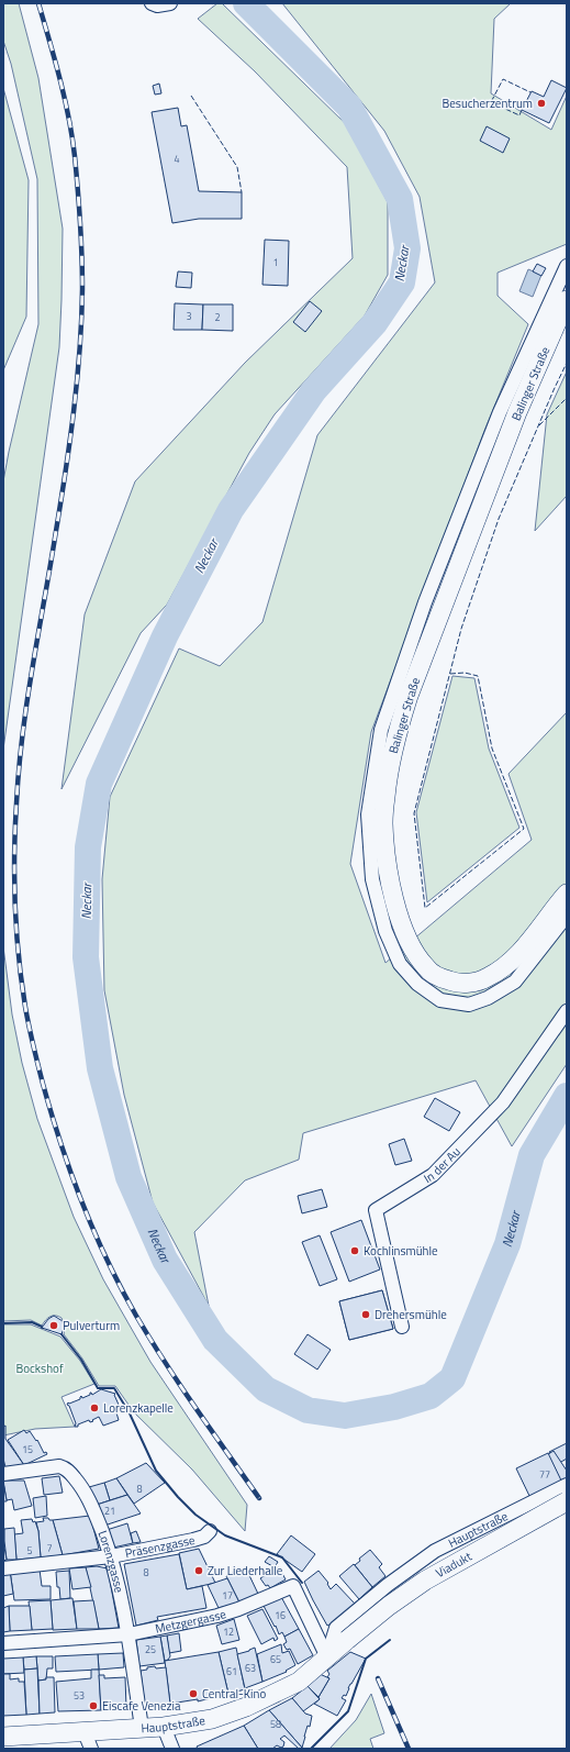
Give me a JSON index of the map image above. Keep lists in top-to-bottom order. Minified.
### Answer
{"streets":{"main road":["Balinger Straße","Hauptstraße","Viadukt"],"street":["In der Au","Präsenzgasse","Lorenzgasse","Metzgergasse"]},"crossings":[["Hauptstraße","Lorenzgasse"],["Hauptstraße","Viadukt"],["Hauptstraße","Metzgergasse"],["Präsenzgasse","Lorenzgasse"],["Lorenzgasse","Metzgergasse"]],"water":["Neckar"],"parks":["Bockshof"],"places":["Besucherzentrum","Kochlinsmühle","Drehersmühle","Pulverturm","Lorenzkapelle","Zur Liederhalle","Central-Kino","Eiscafe Venezia"],"house_numbers":["4","1","3","2","15","77","8","21","7","5","8","17","16","12","25","65","63","61","53","58"]}
